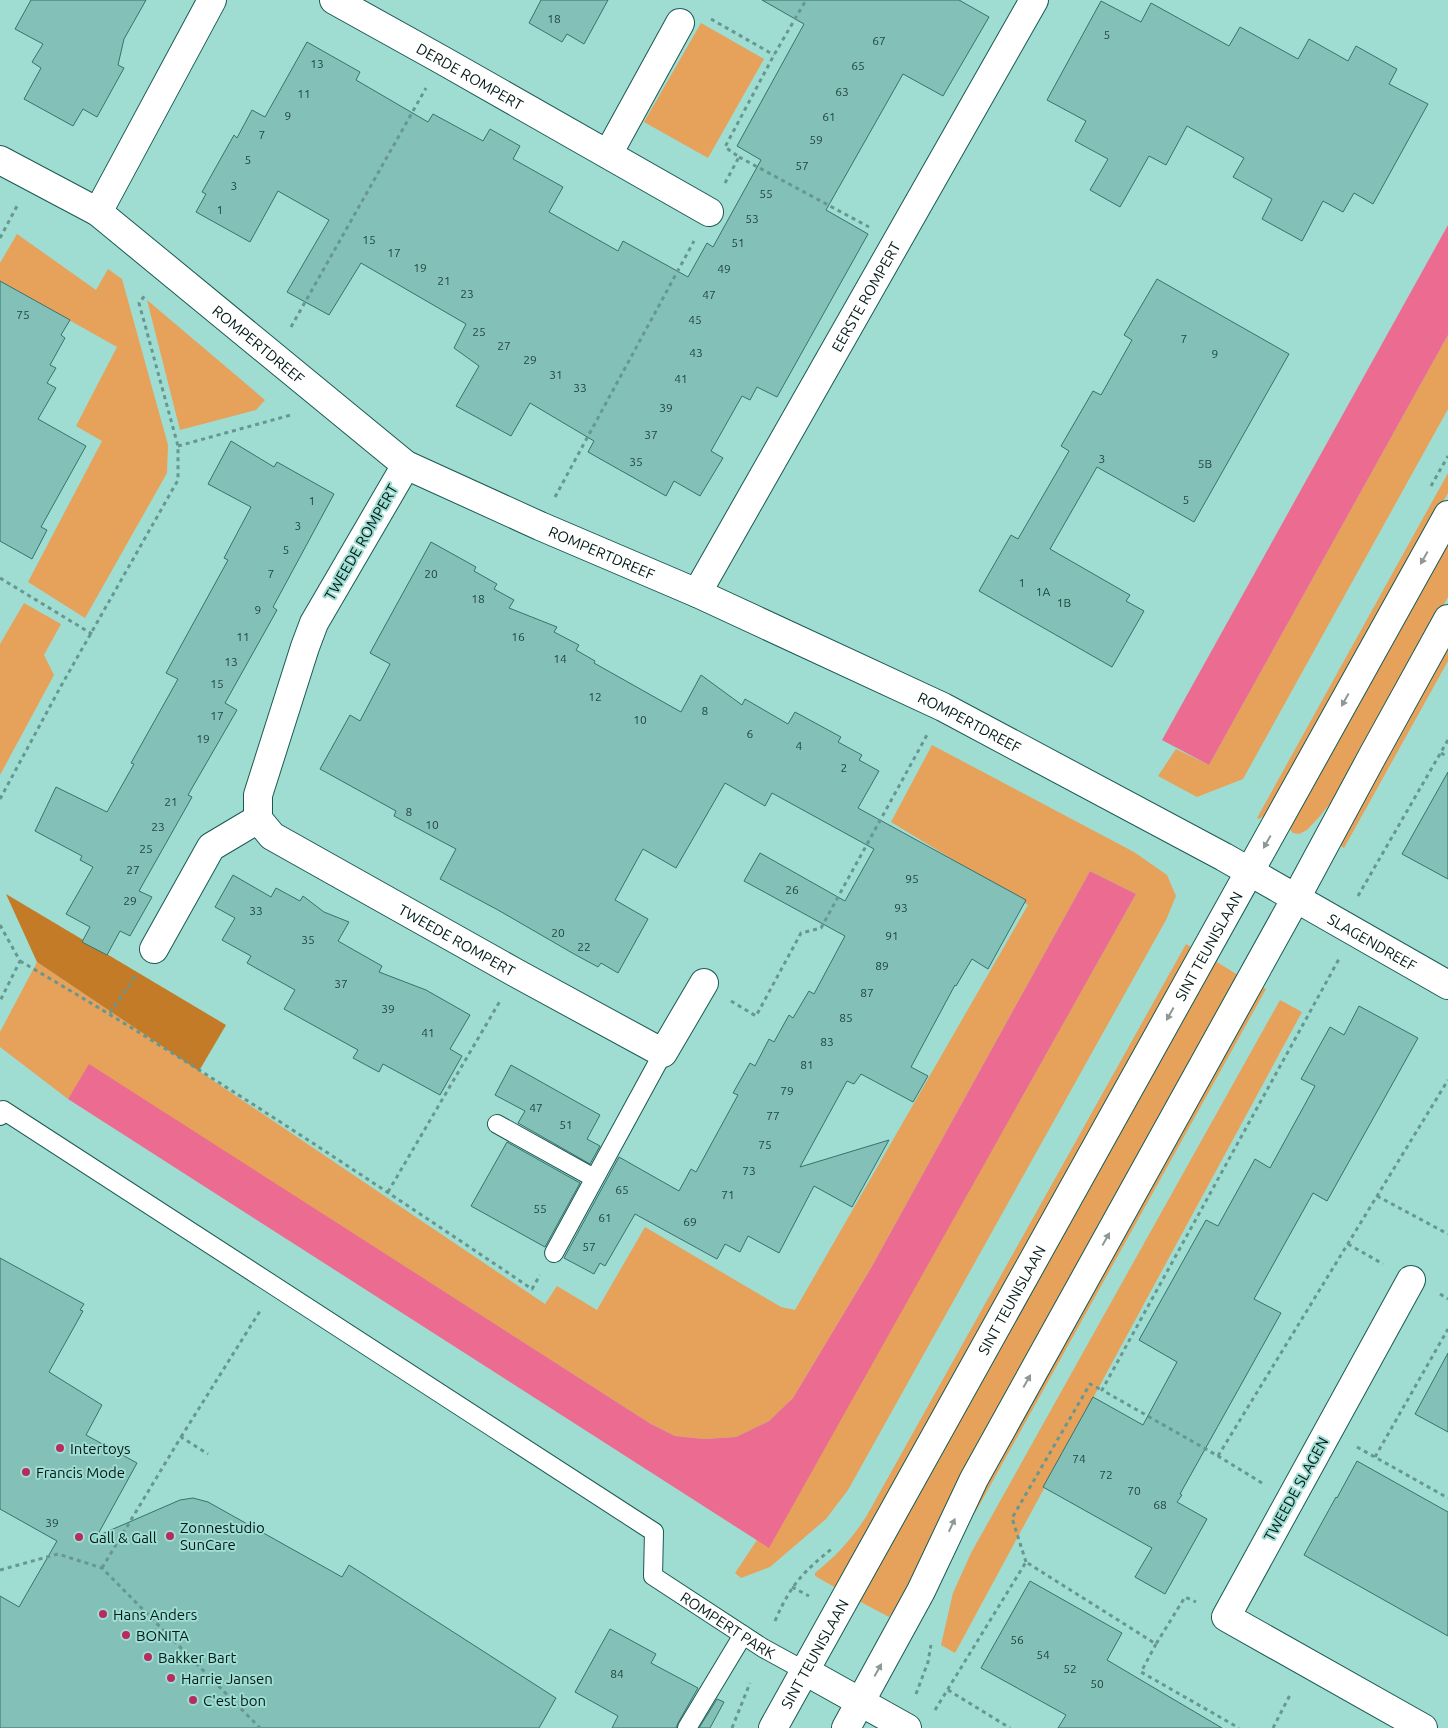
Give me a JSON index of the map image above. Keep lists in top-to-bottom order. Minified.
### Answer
{"streets":{"street":["DERDE ROMPERT","EERSTE ROMPERT","ROMPERTDREEF","TWEEDE ROMPERT","SLAGENDREEF","SINT TEUNISLAAN","TWEEDE SLAGEN"],"lane":["ROMPERT PARK"]},"crossings":[["EERSTE ROMPERT","ROMPERTDREEF"],["ROMPERTDREEF","TWEEDE ROMPERT"],["ROMPERTDREEF","SINT TEUNISLAAN"],["SINT TEUNISLAAN","ROMPERT PARK"]],"places":["Intertoys","Francis Mode","Zonnestudio SunCare","Gall & Gall","Hans Anders","BONITA","Bakker Bart","Harrie Jansen","C'est bon"],"house_numbers":["18","5","67","13","65","63","11","9","61","7","59","5","57","3","55","1","53","15","51","17","19","49","21","23","47","75","45","25","7","27","43","9","29","31","41","33","39","37","3","35","5B","5","1","3","5","7","20","1","1A","18","1B","9","11","16","14","13","15","12","8","17","10","6","19","4","2","21","8","10","23","25","27","95","26","29","93","33","20","91","35","22","89","37","87","39","85","41","83","81","79","47","77","51","75","73","65","71","55","61","69","57","74","72","70","68","39","56","54","52","84","50"]}
